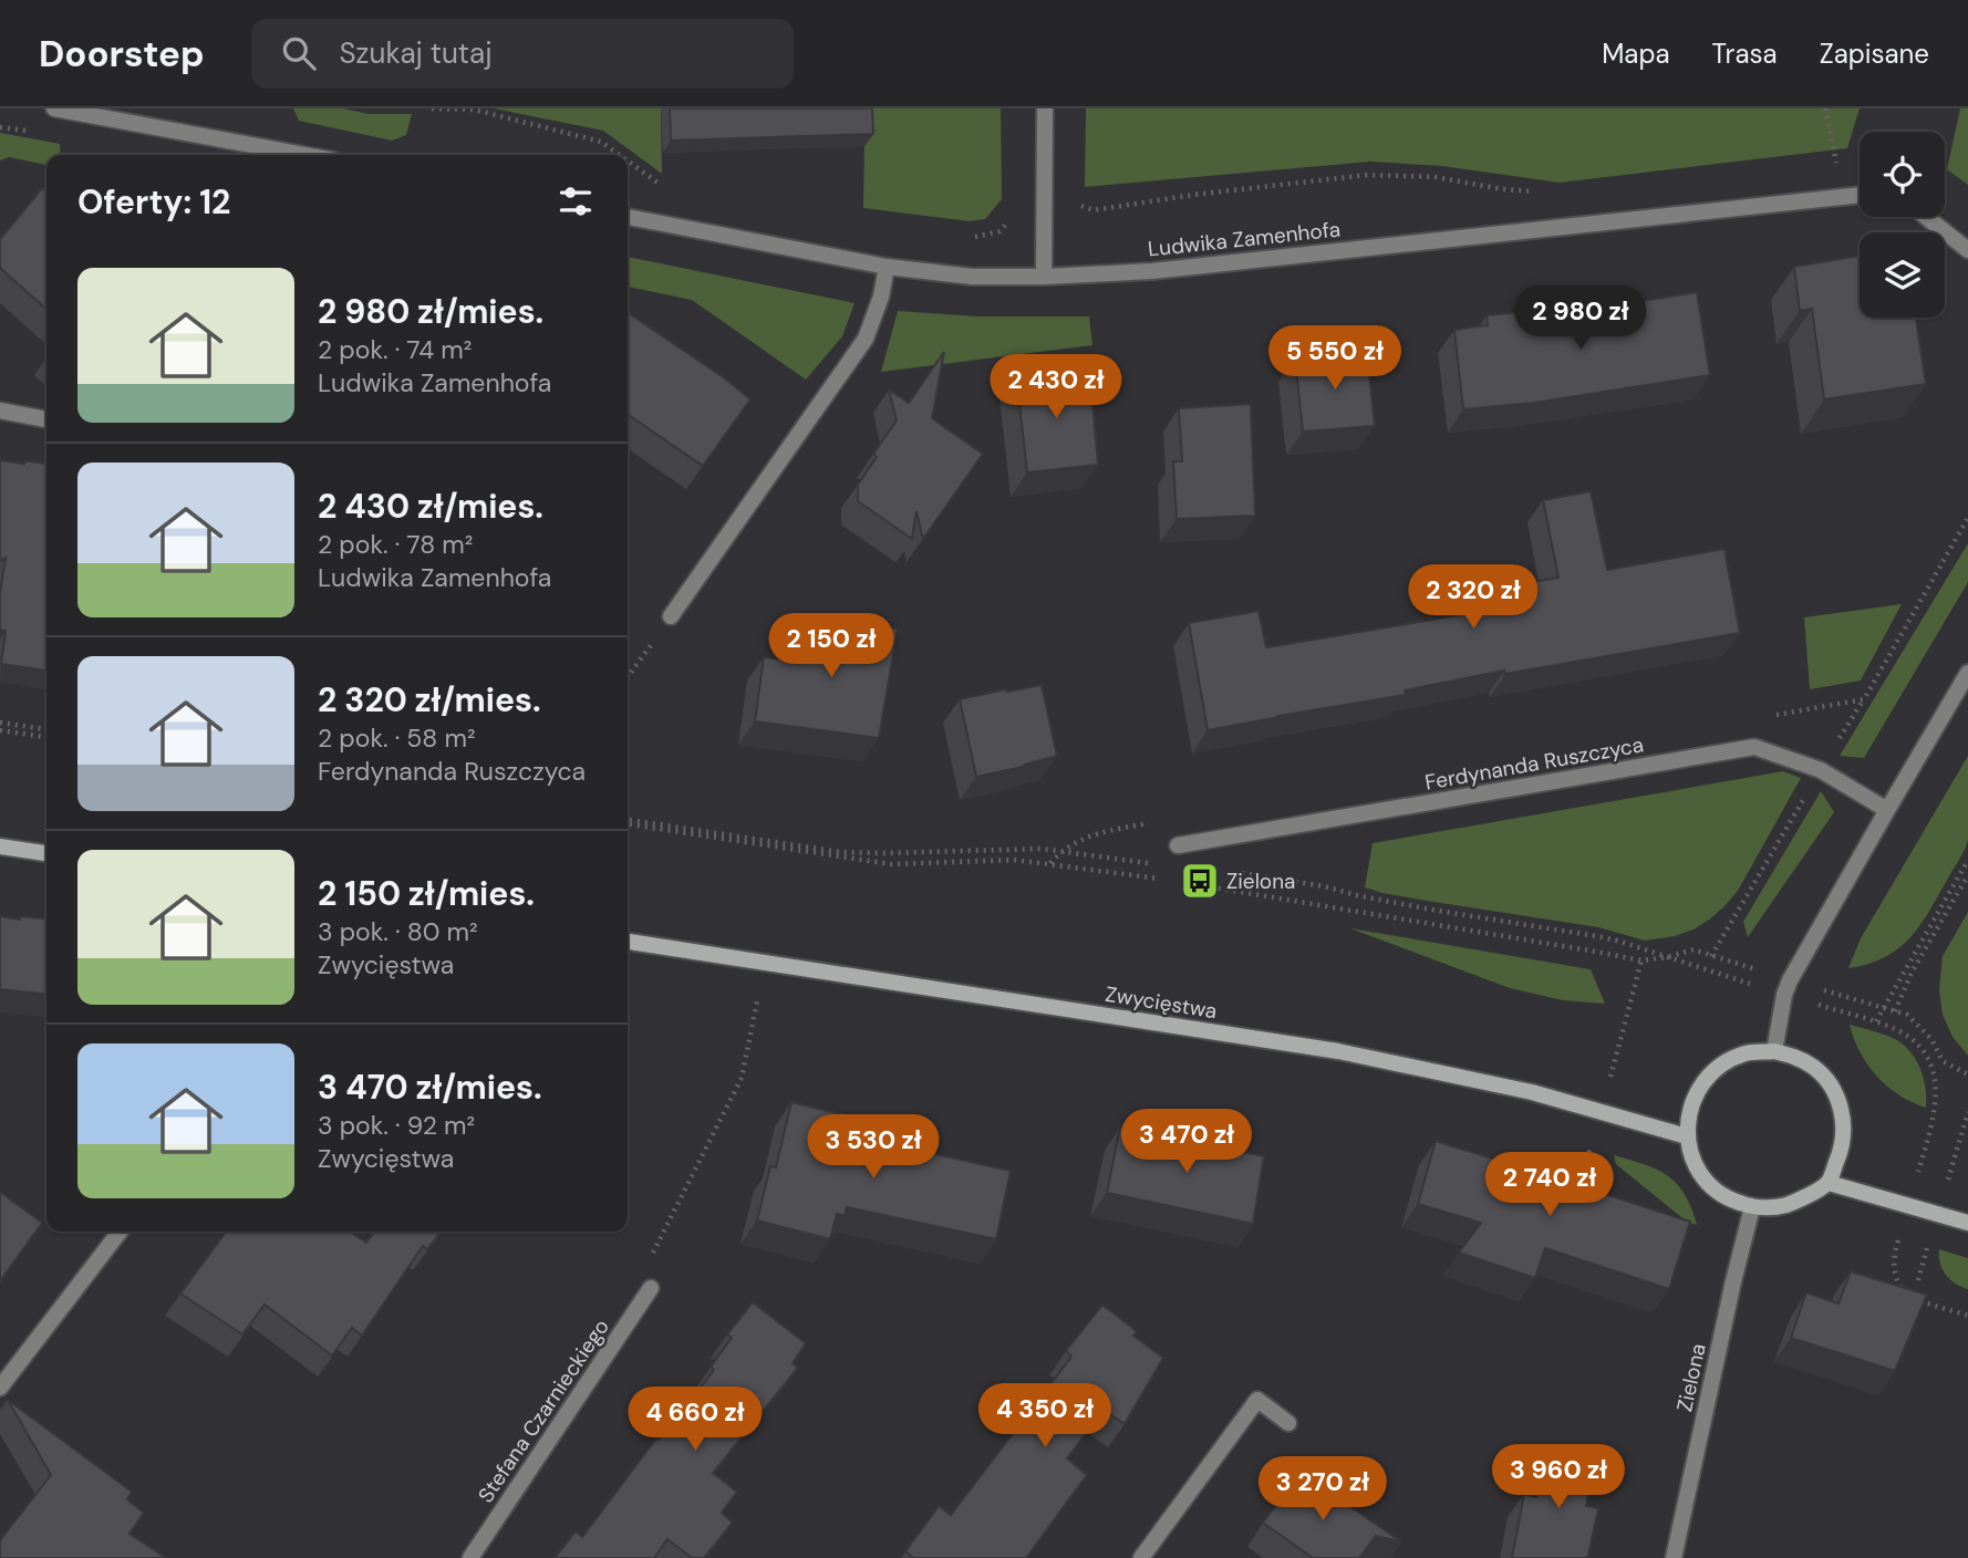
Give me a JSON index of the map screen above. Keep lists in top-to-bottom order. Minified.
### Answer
{"streets":{"main road":["Zwycięstwa"],"street":["Ludwika Zamenhofa","Ferdynanda Ruszczyca","Zielona","Stefana Czarnieckiego"]},"crossings":[["Zwycięstwa","Zielona"]],"places":{"bus stop":["Zielona"]},"page":{"header":"Doorstep","search":"Szukaj tutaj","nav":["Mapa","Trasa","Zapisane"],"heading":"Oferty: 12","list":[{"name":"2 980 zł/mies.","note":"2 pok. · 74 m² · Ludwika Zamenhofa"},{"name":"2 430 zł/mies.","note":"2 pok. · 78 m² · Ludwika Zamenhofa"},{"name":"2 320 zł/mies.","note":"2 pok. · 58 m² · Ferdynanda Ruszczyca"},{"name":"2 150 zł/mies.","note":"3 pok. · 80 m² · Zwycięstwa"},{"name":"3 470 zł/mies.","note":"3 pok. · 92 m² · Zwycięstwa"}],"price":["2 980 zł","5 550 zł","2 430 zł","2 320 zł","2 150 zł","3 470 zł","3 530 zł","2 740 zł","4 350 zł","4 660 zł","3 960 zł","3 270 zł"]}}
